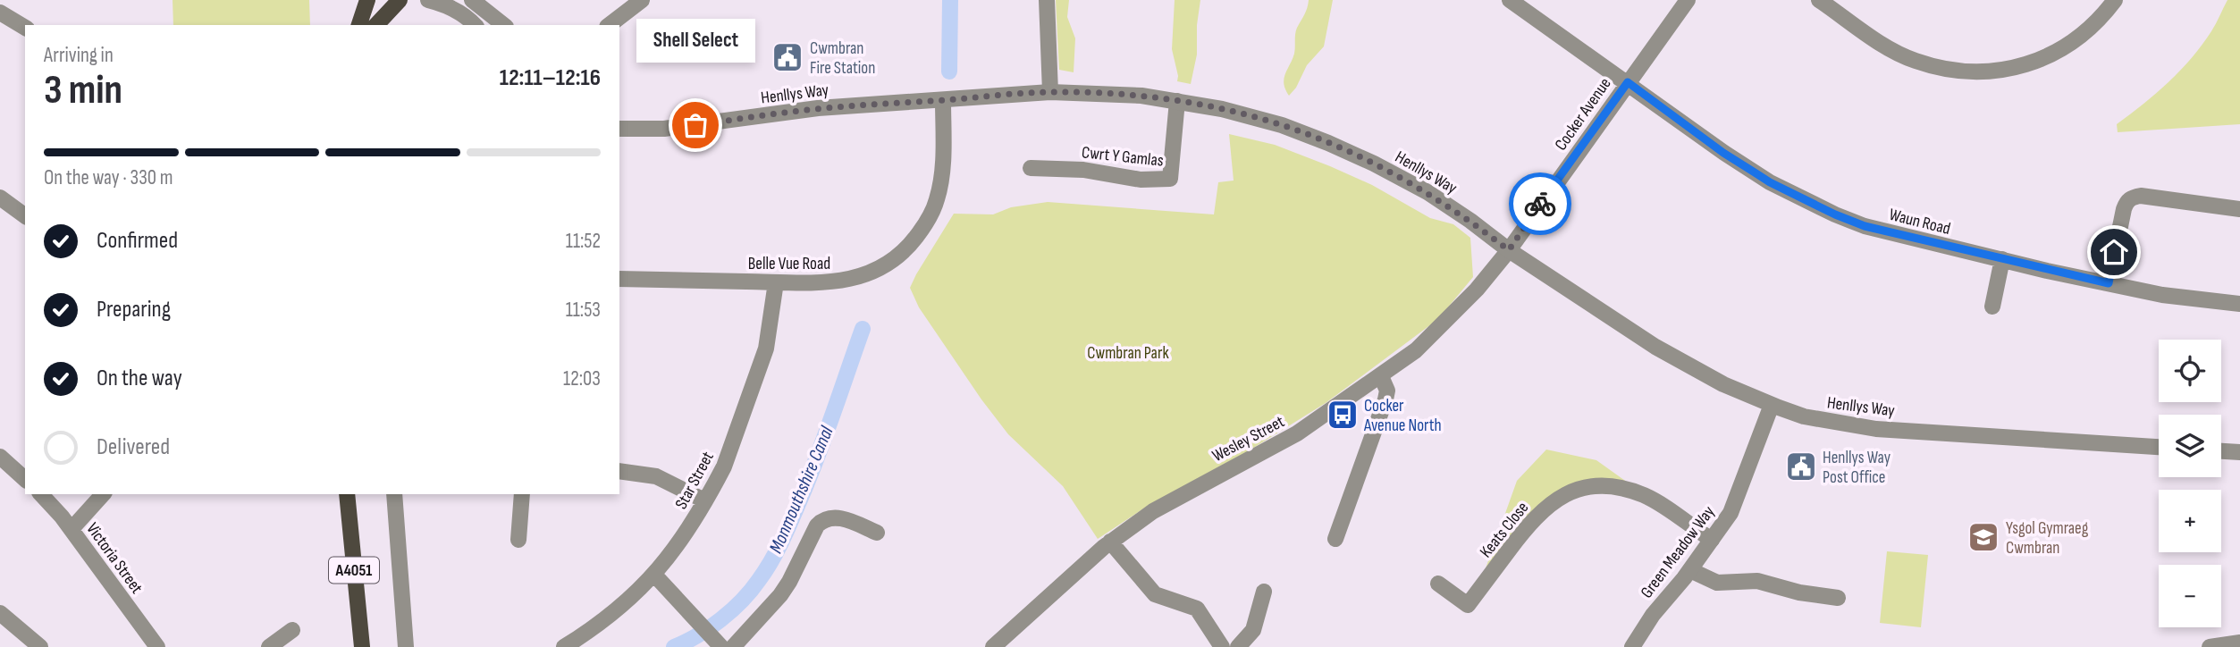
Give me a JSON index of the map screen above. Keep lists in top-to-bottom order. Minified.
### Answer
{"streets":{"main road":["A4051"],"street":["Henllys Way","Cocker Avenue","Cwrt Y Gamlas","Waun Road","Belle Vue Road","Wesley Street","Star Street","Keats Close","Green Meadow Way","Victoria Street"]},"crossings":[["Henllys Way","Cocker Avenue"],["Henllys Way","Cwrt Y Gamlas"],["Henllys Way","Belle Vue Road"],["Henllys Way","Wesley Street"],["Henllys Way","Green Meadow Way"],["Cocker Avenue","Waun Road"],["Cocker Avenue","Wesley Street"],["Belle Vue Road","Star Street"],["Keats Close","Green Meadow Way"]],"water":["Monmouthshire Canal"],"parks":["Cwmbran Park"],"places":{"public building":["Cwmbran Fire Station","Henllys Way Post Office"],"other":["Shell Select"],"bus stop":["Cocker Avenue North"],"school or university":["Ysgol Gymraeg Cwmbran"]},"page":{"bubble":"Shell Select","heading":["3 min","Arriving in","12:11–12:16"],"bar":"On the way · 330 m","list":[["Confirmed","11:52"],["Preparing","11:53"],["On the way","12:03"],"Delivered"],"map_buttons":["+","−"]}}
